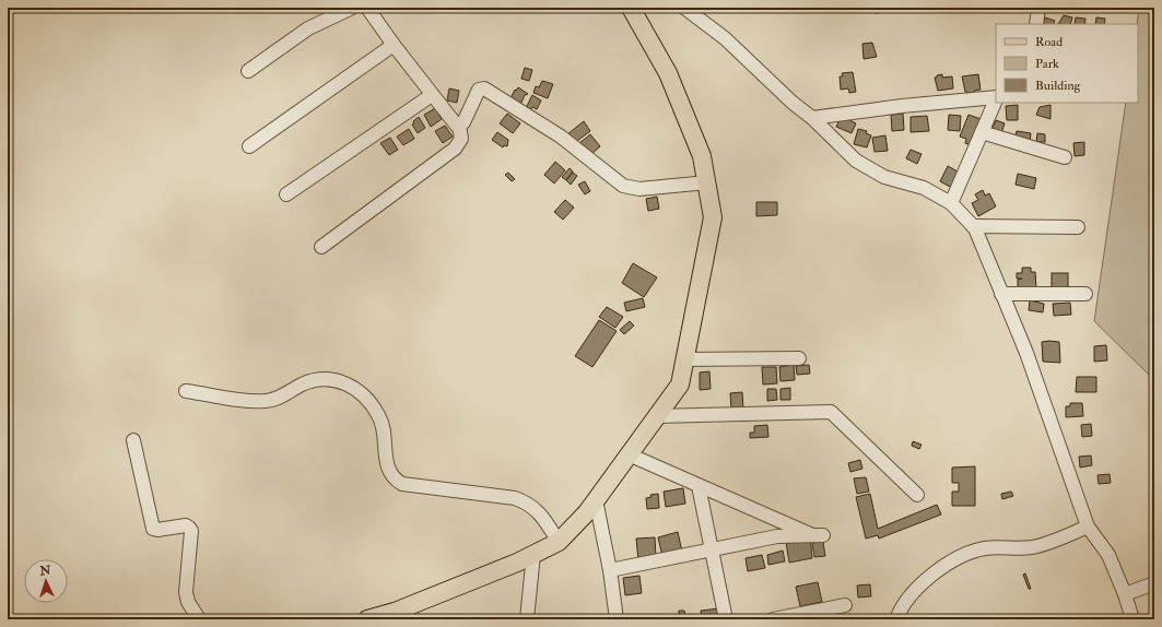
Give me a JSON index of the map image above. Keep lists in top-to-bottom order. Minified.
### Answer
{"legend":["Road","Park","Building"],"north":"top"}
